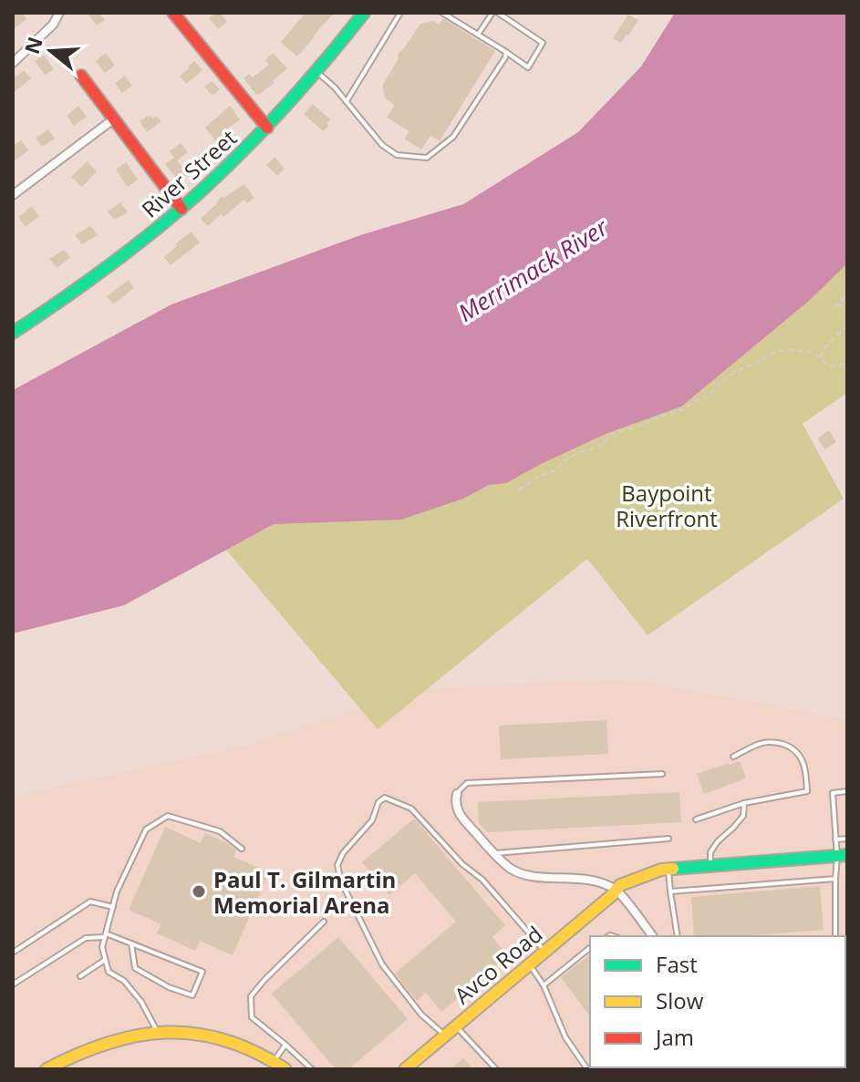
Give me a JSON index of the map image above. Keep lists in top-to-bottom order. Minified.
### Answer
{"streets":{"street":["River Street","Avco Road"]},"water":["Merrimack River"],"parks":["Baypoint Riverfront"],"places":["Paul T. Gilmartin Memorial Arena"],"legend":["Fast","Slow","Jam"],"north":"left"}
